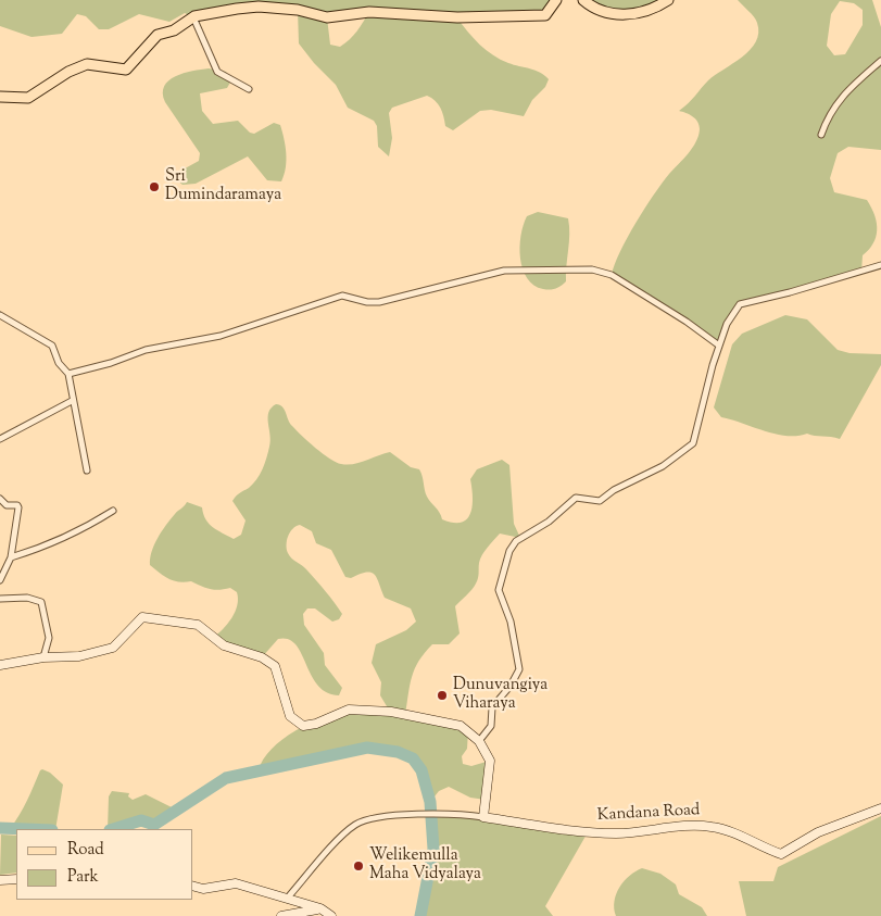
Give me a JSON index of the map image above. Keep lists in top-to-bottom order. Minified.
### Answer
{"streets":{"street":["Kandana Road"]},"places":["Sri Dumindaramaya","Dunuvangiya Viharaya","Welikemulla Maha Vidyalaya"],"legend":["Road","Park"]}
